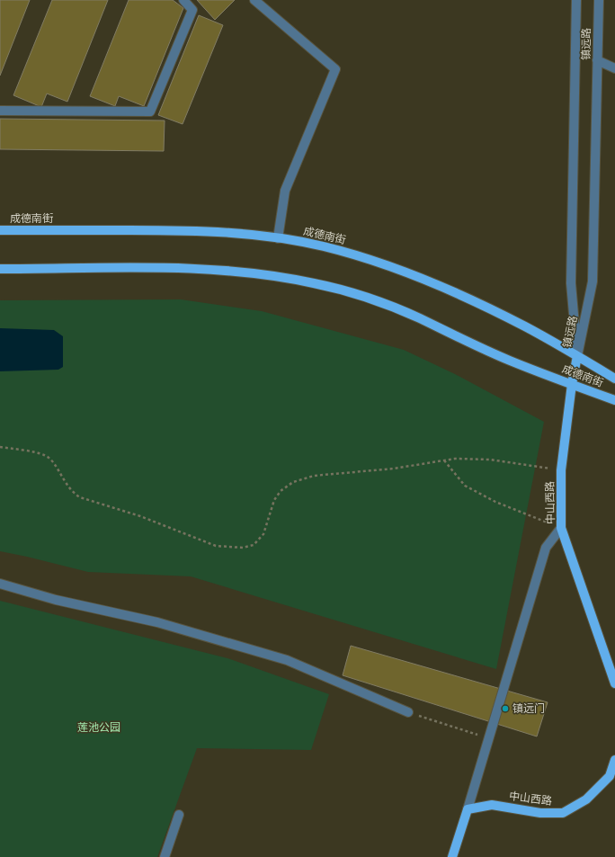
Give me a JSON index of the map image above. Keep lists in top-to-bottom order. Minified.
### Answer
{"streets":{"main road":["成德南街","中山西路"],"street":["镇远路"]},"crossings":[["镇远路","成德南街"],["镇远路","中山西路"],["成德南街","中山西路"]],"parks":["莲池公园"],"places":["镇远门"]}
